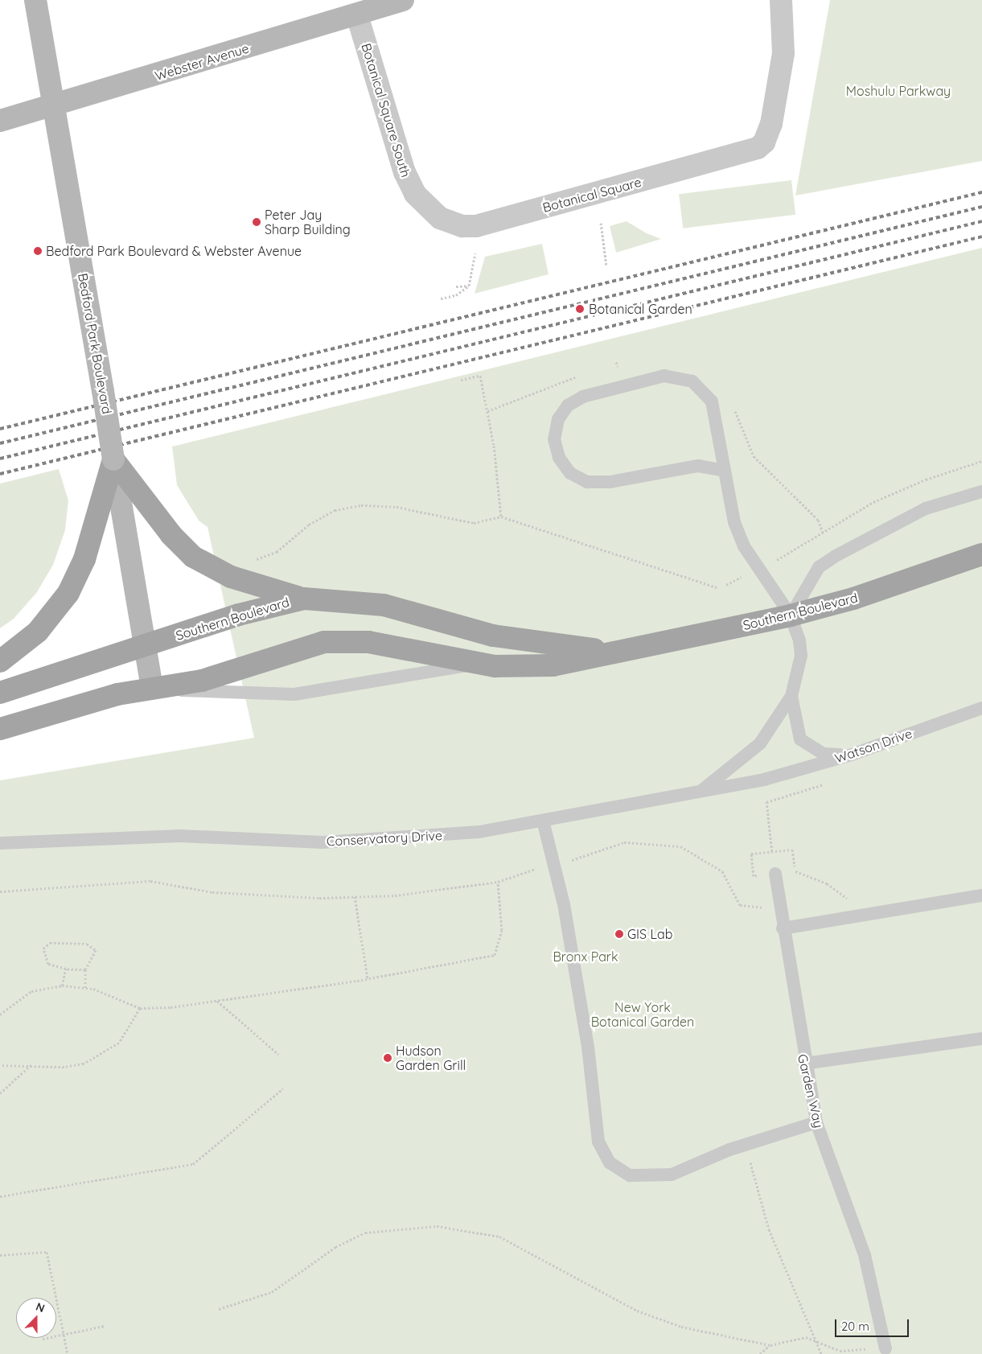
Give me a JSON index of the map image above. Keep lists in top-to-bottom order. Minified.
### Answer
{"streets":{"main road":["Webster Avenue","Bedford Park Boulevard","Southern Boulevard"],"street":["Botanical Square South","Botanical Square"],"lane":["Watson Drive","Conservatory Drive","Garden Way"]},"crossings":[["Webster Avenue","Botanical Square South"],["Webster Avenue","Bedford Park Boulevard"],["Botanical Square South","Botanical Square"],["Bedford Park Boulevard","Southern Boulevard"],["Watson Drive","Conservatory Drive"]],"parks":["Moshulu Parkway","Bronx Park","New York Botanical Garden"],"places":["Peter Jay Sharp Building","Bedford Park Boulevard & Webster Avenue","Botanical Garden","GIS Lab","Hudson Garden Grill"],"scale_bar":"20 m","north":"top"}
